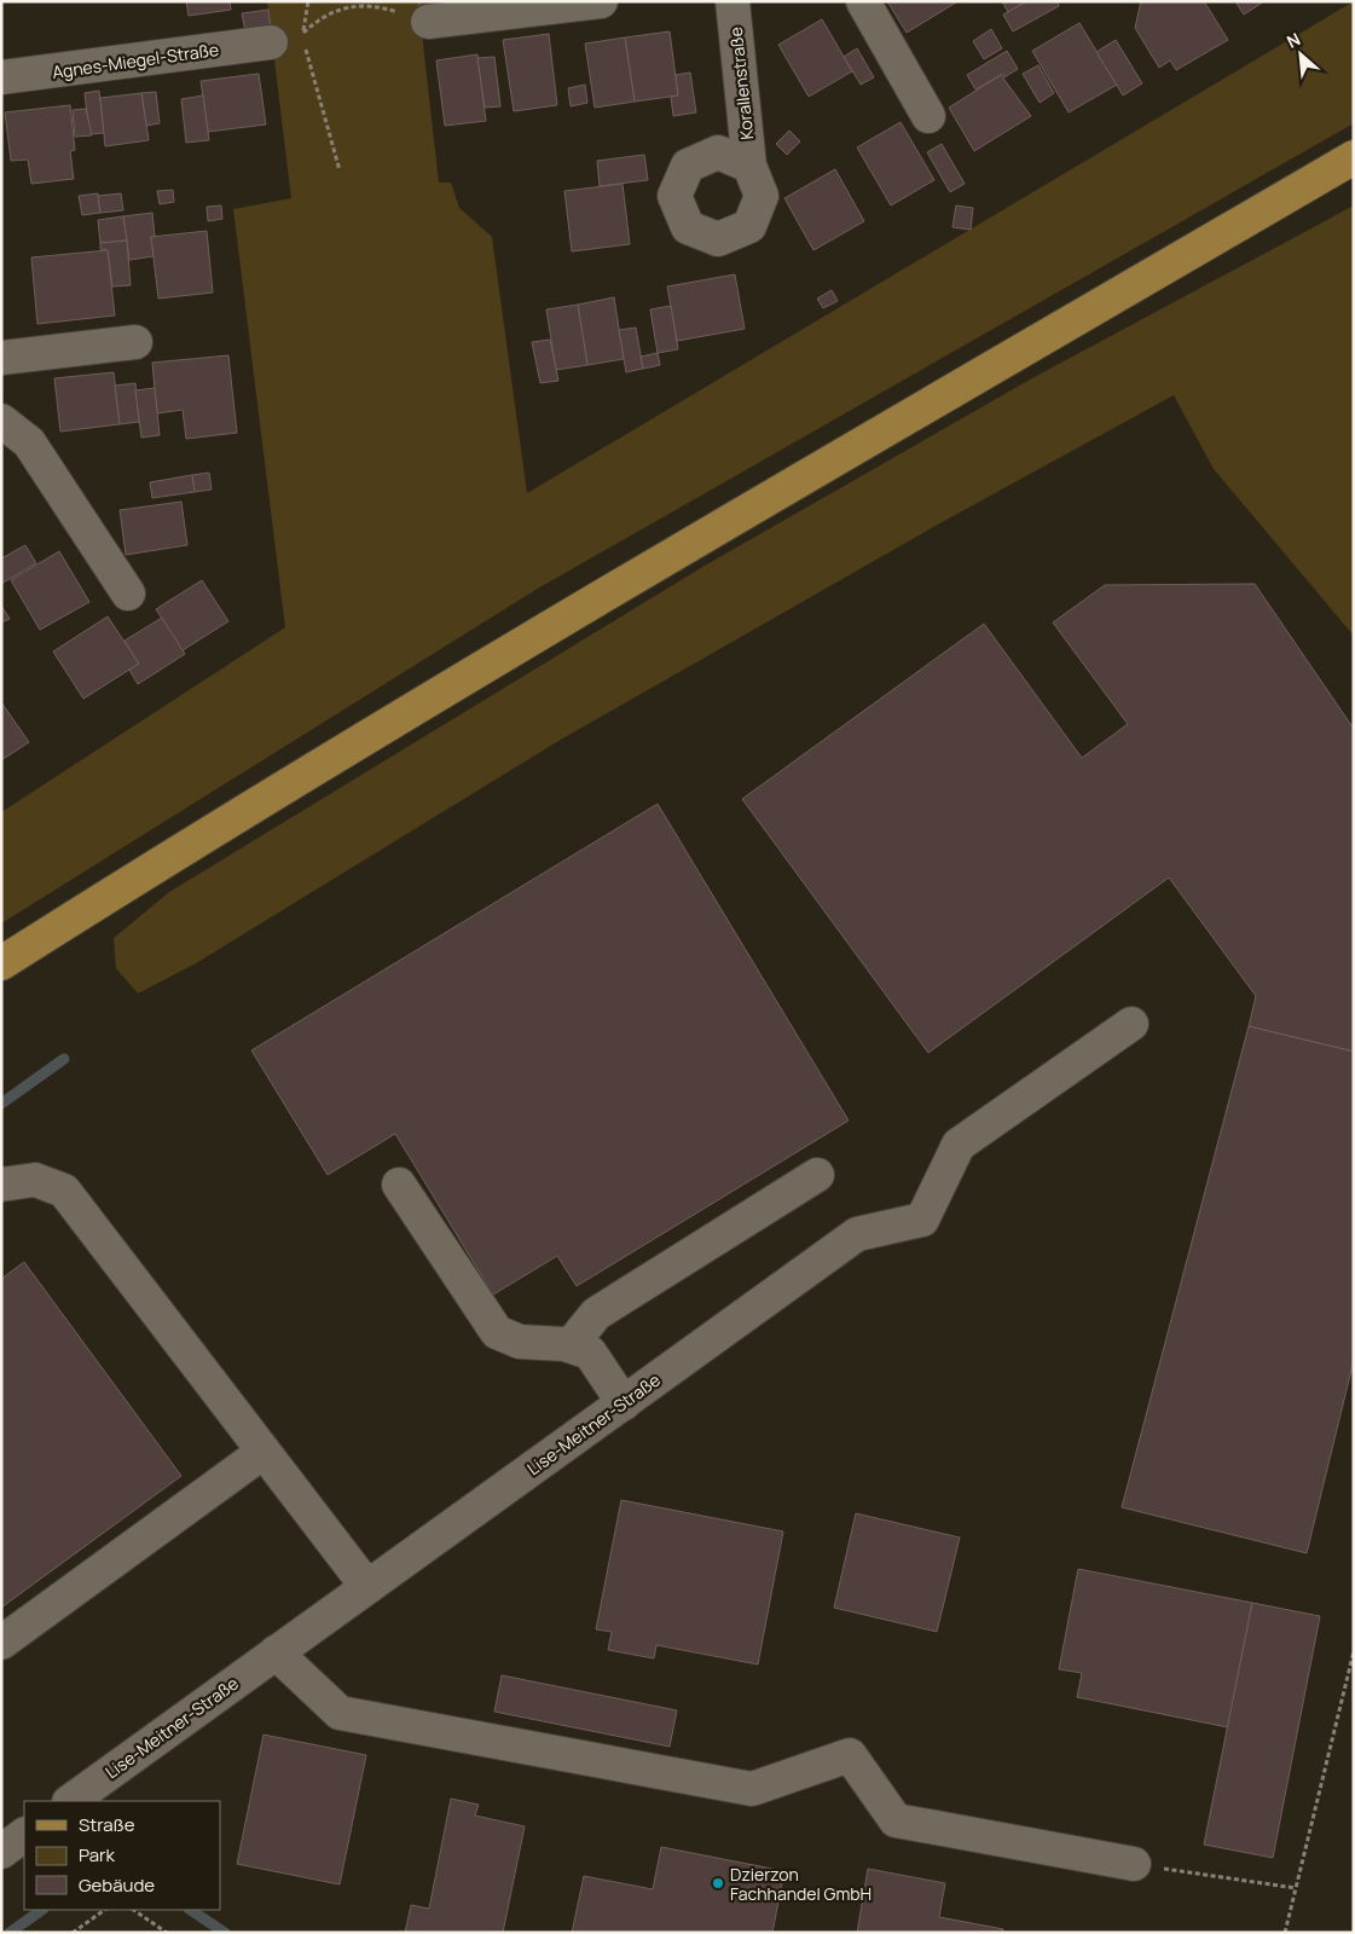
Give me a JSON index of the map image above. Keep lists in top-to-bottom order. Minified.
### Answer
{"streets":{"street":["Agnes-Miegel-Straße","Korallenstraße","Lise-Meitner-Straße"]},"places":["Dzierzon Fachhandel GmbH"],"legend":["Straße","Park","Gebäude"],"north":"top left"}
